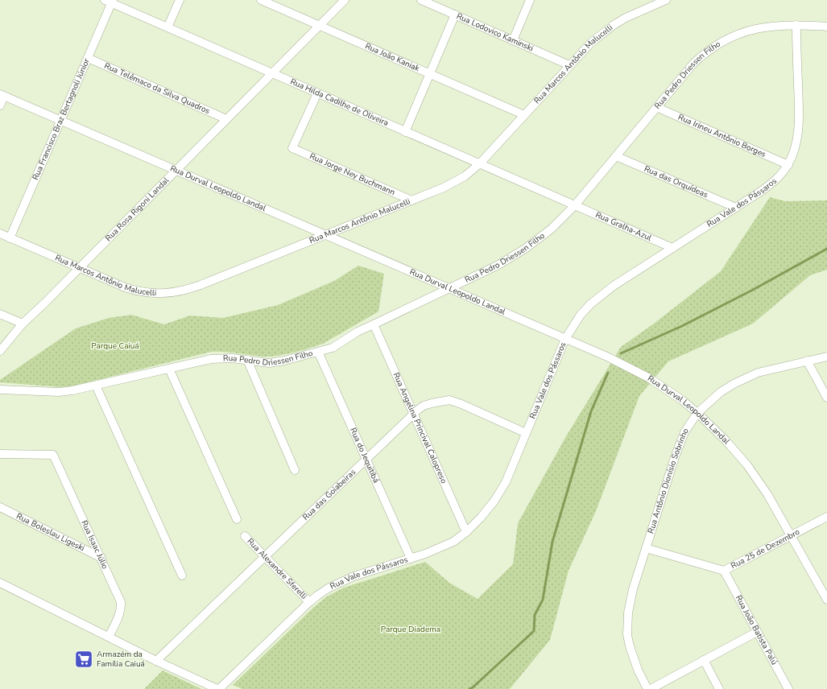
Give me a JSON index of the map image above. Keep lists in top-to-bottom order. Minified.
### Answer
{"streets":{"street":["Rua Lodovico Kaminski","Rua João Kaniak","Rua Marcos Antônio Malucelli","Rua Pedro Driessen Filho","Rua Telêmaco da Silva Quadros","Rua Hilda Cadilhe de Oliveira","Rua Francisco Braz Bertagnoli Júnior","Rua Irineu Antônio Borges","Rua Jorge Ney Buchmann","Rua das Orquídeas","Rua Durval Leopoldo Landal","Rua Vale dos Pássaros","Rua Rosa Rigoni Landal","Rua Gralha-Azul","Rua Angelina Princival Calopreso","Rua do Jequitibá","Rua Antônio Dionísio Sobrinho","Rua das Goiabeiras","Rua Boleslau Ligeski","Rua Isaac Júlio","Rua 25 de Dezembro","Rua Alexandre Sferelli","Rua João Batista Palú"]},"crossings":[["Rua Lodovico Kaminski","Rua Marcos Antônio Malucelli"],["Rua João Kaniak","Rua Marcos Antônio Malucelli"],["Rua João Kaniak","Rua Rosa Rigoni Landal"],["Rua Marcos Antônio Malucelli","Rua Hilda Cadilhe de Oliveira"],["Rua Marcos Antônio Malucelli","Rua Francisco Braz Bertagnoli Júnior"],["Rua Marcos Antônio Malucelli","Rua Jorge Ney Buchmann"],["Rua Marcos Antônio Malucelli","Rua Durval Leopoldo Landal"],["Rua Marcos Antônio Malucelli","Rua Rosa Rigoni Landal"],["Rua Pedro Driessen Filho","Rua Hilda Cadilhe de Oliveira"],["Rua Pedro Driessen Filho","Rua Irineu Antônio Borges"],["Rua Pedro Driessen Filho","Rua das Orquídeas"],["Rua Pedro Driessen Filho","Rua Durval Leopoldo Landal"],["Rua Pedro Driessen Filho","Rua Vale dos Pássaros"],["Rua Pedro Driessen Filho","Rua Gralha-Azul"],["Rua Pedro Driessen Filho","Rua Angelina Princival Calopreso"],["Rua Pedro Driessen Filho","Rua do Jequitibá"],["Rua Telêmaco da Silva Quadros","Rua Francisco Braz Bertagnoli Júnior"],["Rua Telêmaco da Silva Quadros","Rua Rosa Rigoni Landal"],["Rua Hilda Cadilhe de Oliveira","Rua Francisco Braz Bertagnoli Júnior"],["Rua Hilda Cadilhe de Oliveira","Rua Jorge Ney Buchmann"],["Rua Hilda Cadilhe de Oliveira","Rua Rosa Rigoni Landal"],["Rua Hilda Cadilhe de Oliveira","Rua Gralha-Azul"],["Rua Francisco Braz Bertagnoli Júnior","Rua Durval Leopoldo Landal"],["Rua Irineu Antônio Borges","Rua Vale dos Pássaros"],["Rua das Orquídeas","Rua Vale dos Pássaros"],["Rua Durval Leopoldo Landal","Rua Vale dos Pássaros"],["Rua Durval Leopoldo Landal","Rua Rosa Rigoni Landal"],["Rua Durval Leopoldo Landal","Rua Antônio Dionísio Sobrinho"],["Rua Durval Leopoldo Landal","Rua 25 de Dezembro"],["Rua Vale dos Pássaros","Rua Gralha-Azul"],["Rua Vale dos Pássaros","Rua Angelina Princival Calopreso"],["Rua Vale dos Pássaros","Rua do Jequitibá"],["Rua Vale dos Pássaros","Rua das Goiabeiras"],["Rua Vale dos Pássaros","Rua Alexandre Sferelli"],["Rua Angelina Princival Calopreso","Rua das Goiabeiras"],["Rua do Jequitibá","Rua das Goiabeiras"],["Rua Antônio Dionísio Sobrinho","Rua 25 de Dezembro"],["Rua das Goiabeiras","Rua Alexandre Sferelli"],["Rua Boleslau Ligeski","Rua Isaac Júlio"],["Rua 25 de Dezembro","Rua João Batista Palú"]],"parks":["Parque Caiuá","Parque Diadema"],"places":{"supermarket":["Armazém da Família Caiuá"]}}
